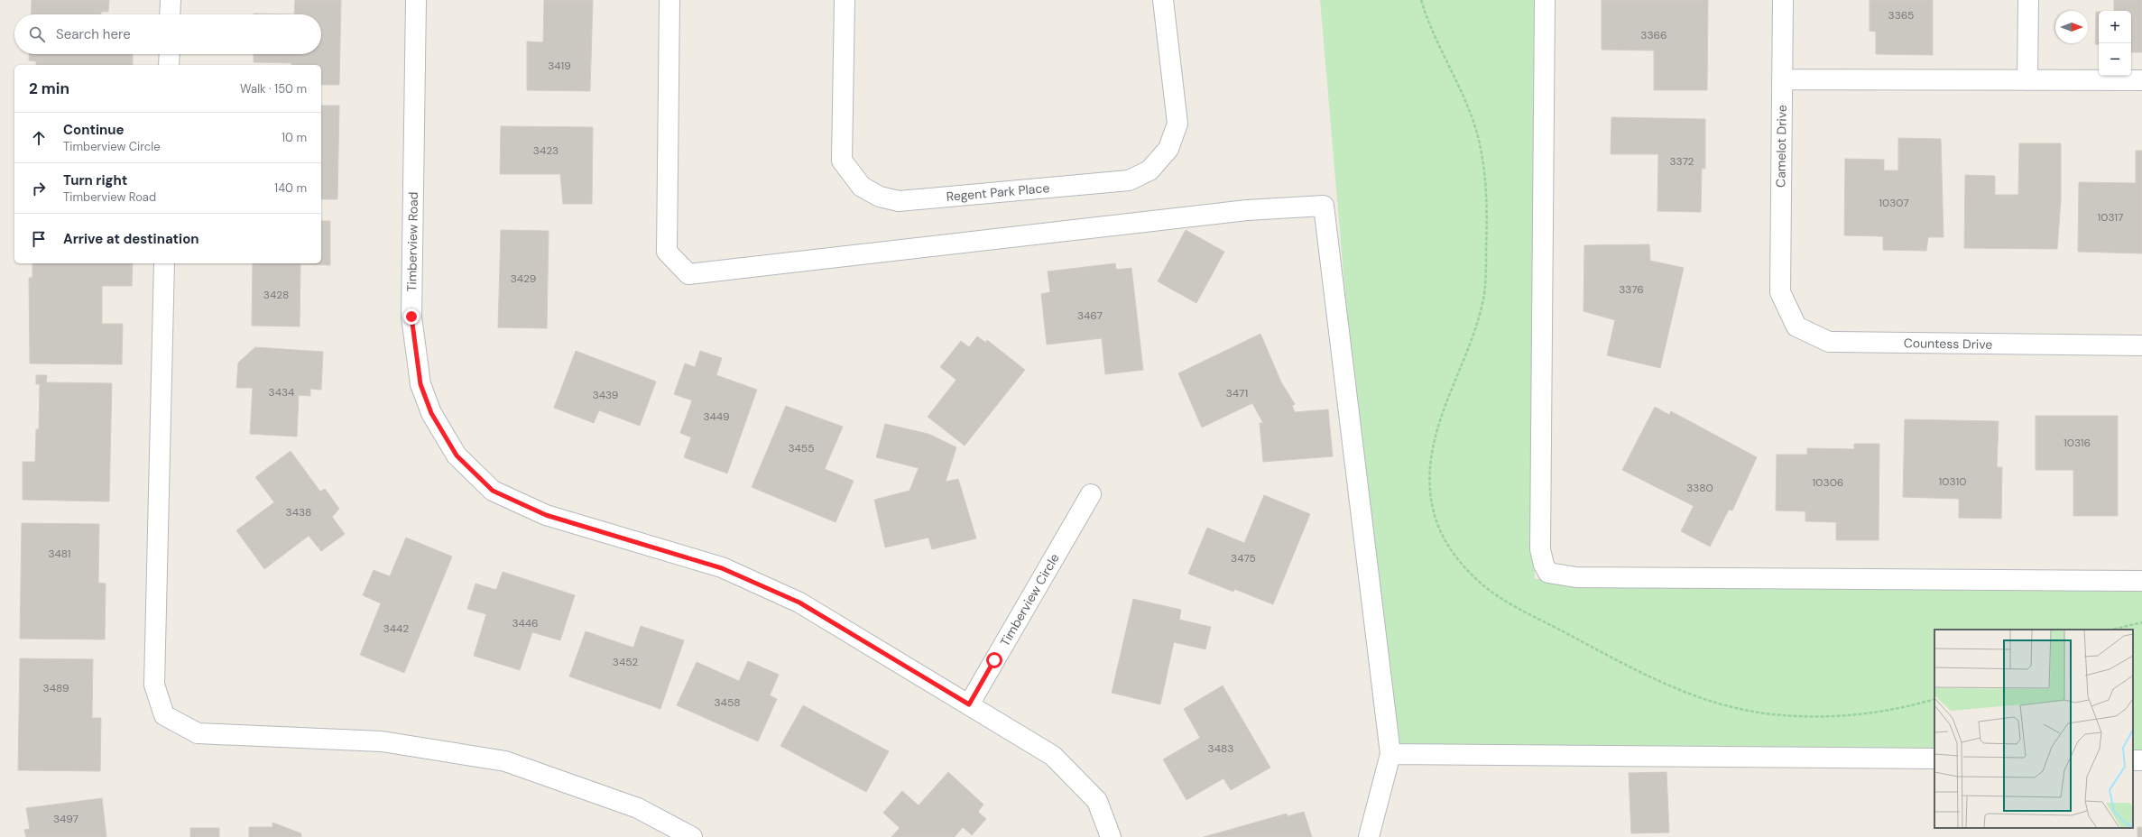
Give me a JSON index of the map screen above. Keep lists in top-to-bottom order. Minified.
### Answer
{"streets":{"street":["Camelot Drive","Regent Park Place","Timberview Road","Countess Drive","Timberview Circle"]},"crossings":[["Camelot Drive","Countess Drive"],["Timberview Road","Timberview Circle"]],"house_numbers":["3365","3366","3419","3423","3372","10307","10317","3429","3376","3428","3467","3434","3471","3439","3449","10316","3455","10310","10306","3380","3438","3481","3475","3446","3442","3452","3489","3458","3483","3497"],"north":"right","page":{"map_buttons":["+","−"],"search":"Search here","heading":["2 min","Walk · 150 m"],"list":[["Continue","Timberview Circle","10 m"],["Turn right","Timberview Road","140 m"],"Arrive at destination"]}}
